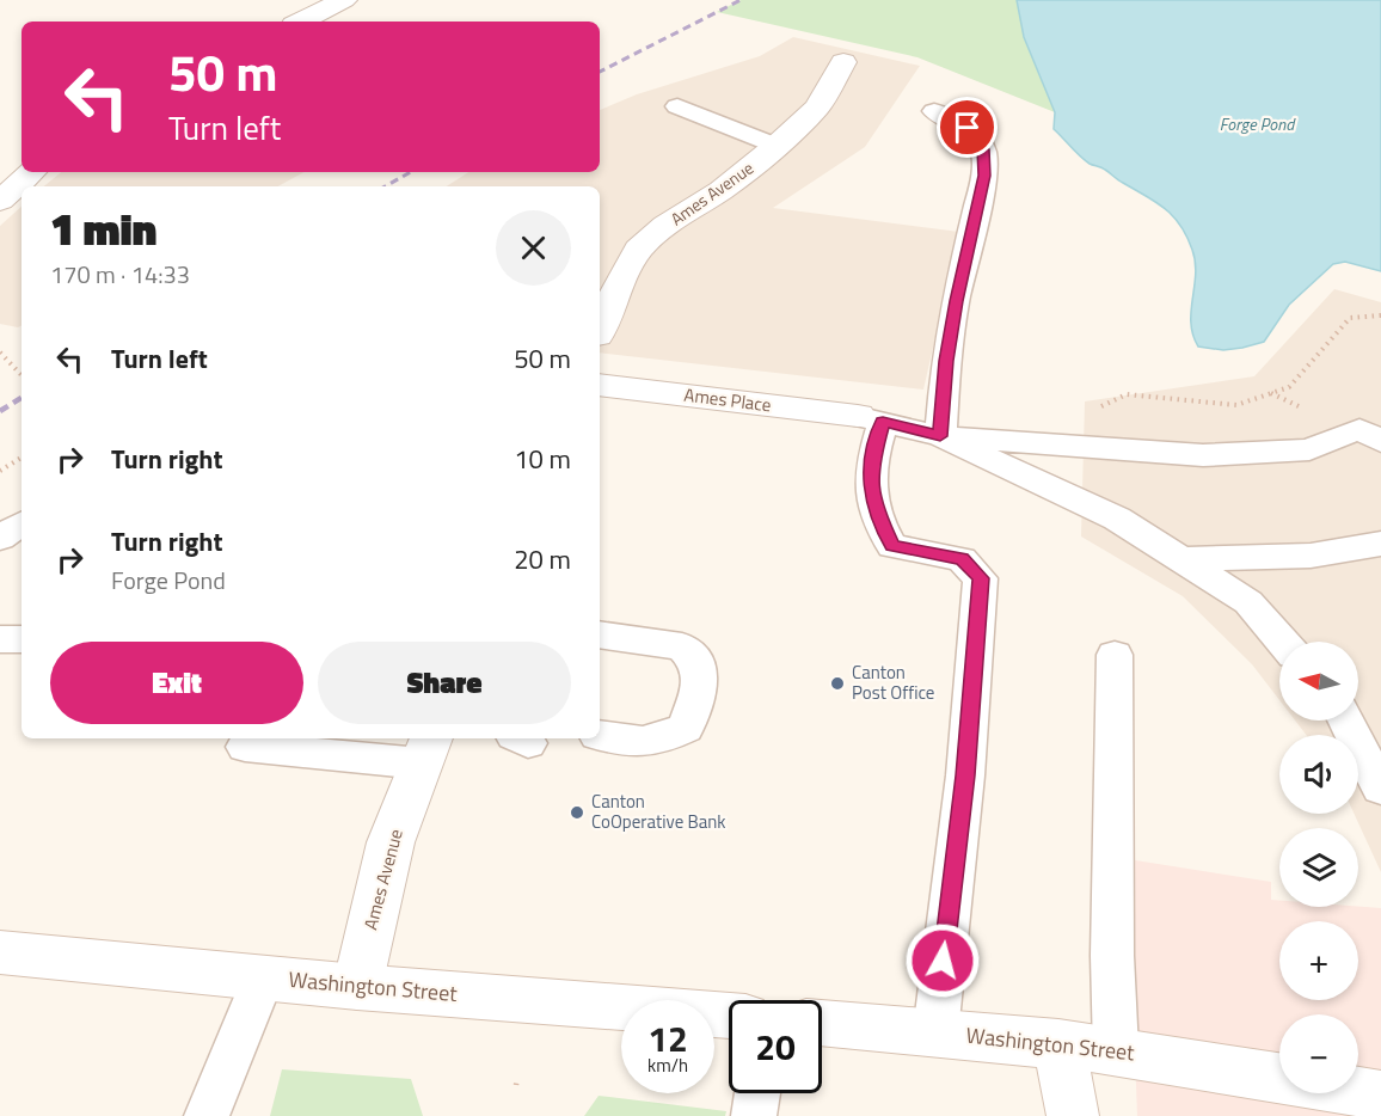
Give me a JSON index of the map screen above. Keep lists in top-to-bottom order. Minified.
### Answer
{"streets":{"street":["Ames Avenue","Ames Place","Washington Street"]},"crossings":[["Ames Avenue","Washington Street"]],"water":["Forge Pond"],"places":["Canton Post Office","Canton CoOperative Bank"],"north":"left","page":{"turn":["50 m","Turn left"],"heading":["1 min","170 m · 14:33"],"list":[{"name":"Turn left","value":"50 m"},{"name":"Turn right","value":"10 m"},{"name":"Turn right","note":"Forge Pond","value":"20 m"}],"buttons":["Exit","Share"],"map_buttons":["+","−"],"speed":"12 km/h","limit":"20"}}
